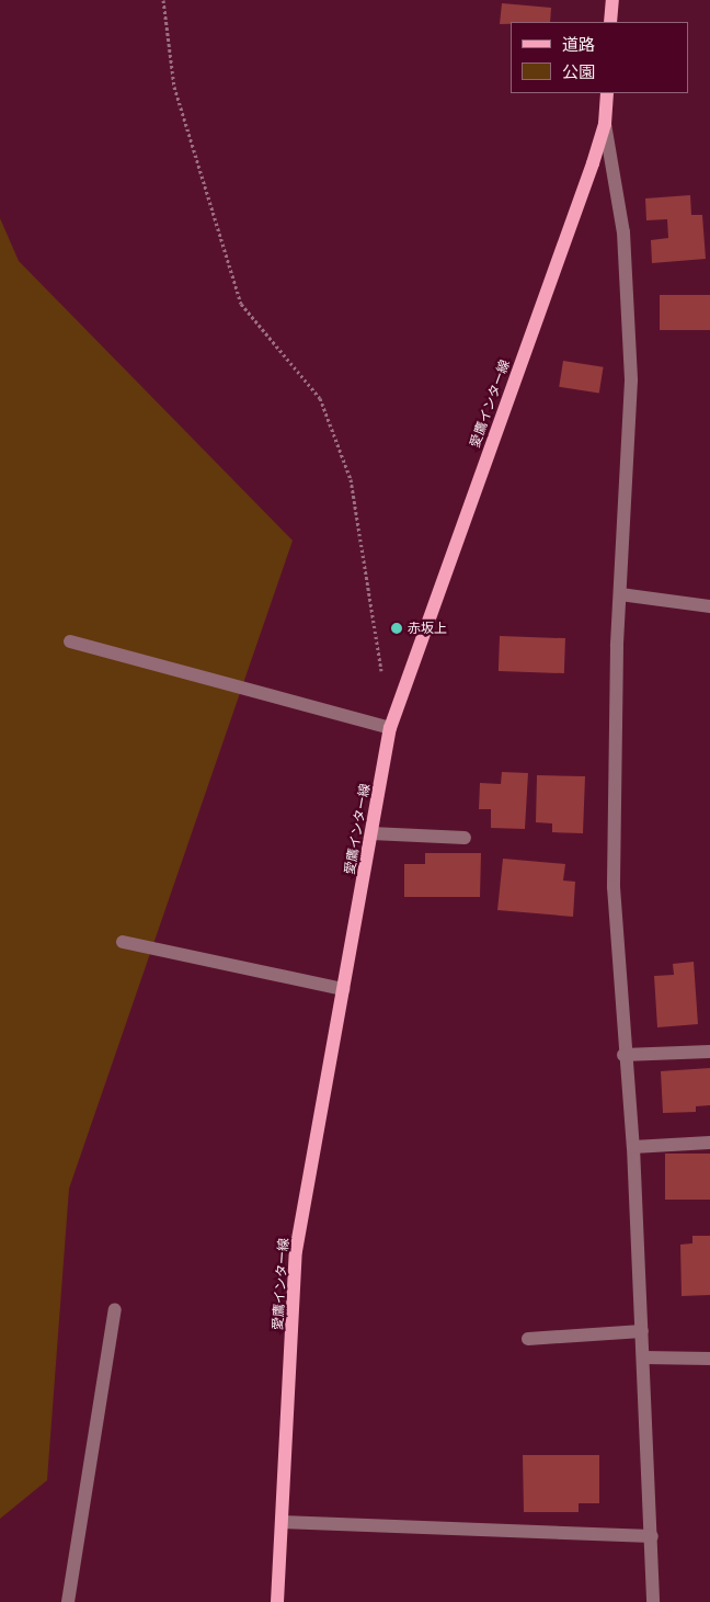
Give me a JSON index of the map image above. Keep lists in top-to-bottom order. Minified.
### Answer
{"streets":{"main road":["愛鷹インター線"]},"places":["赤坂上"],"legend":["道路","公園"]}
